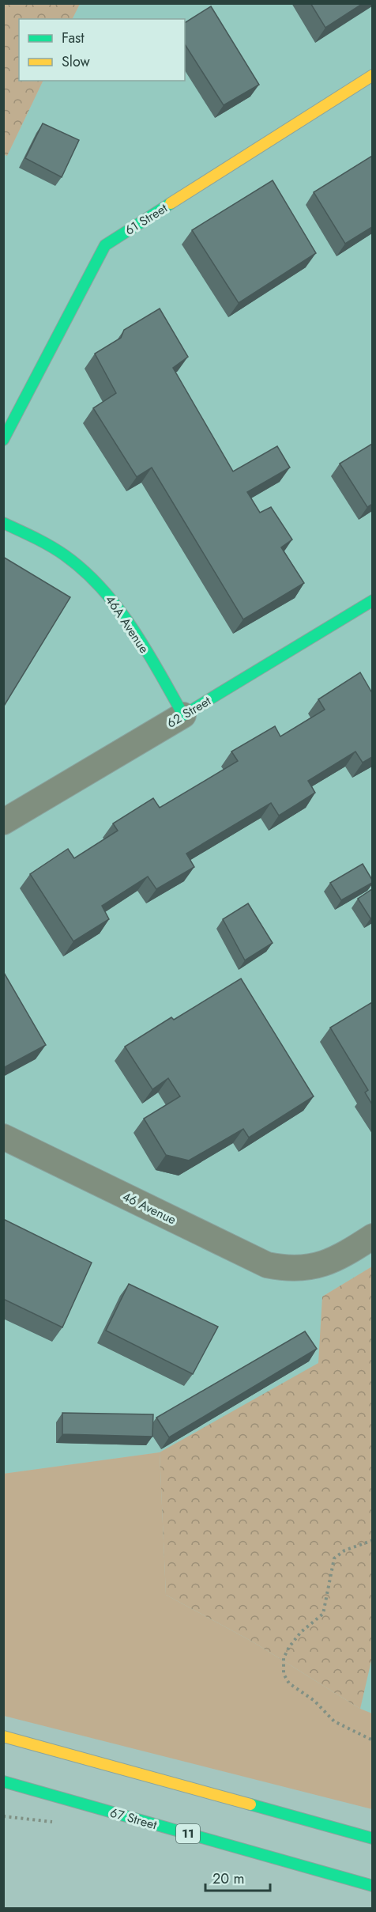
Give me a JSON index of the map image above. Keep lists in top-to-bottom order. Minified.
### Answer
{"streets":{"street":["61 Street","46A Avenue","62 Street","46 Avenue","67 Street","11"]},"crossings":[["46A Avenue","62 Street"]],"legend":["Fast","Slow"],"scale_bar":"20 m"}
